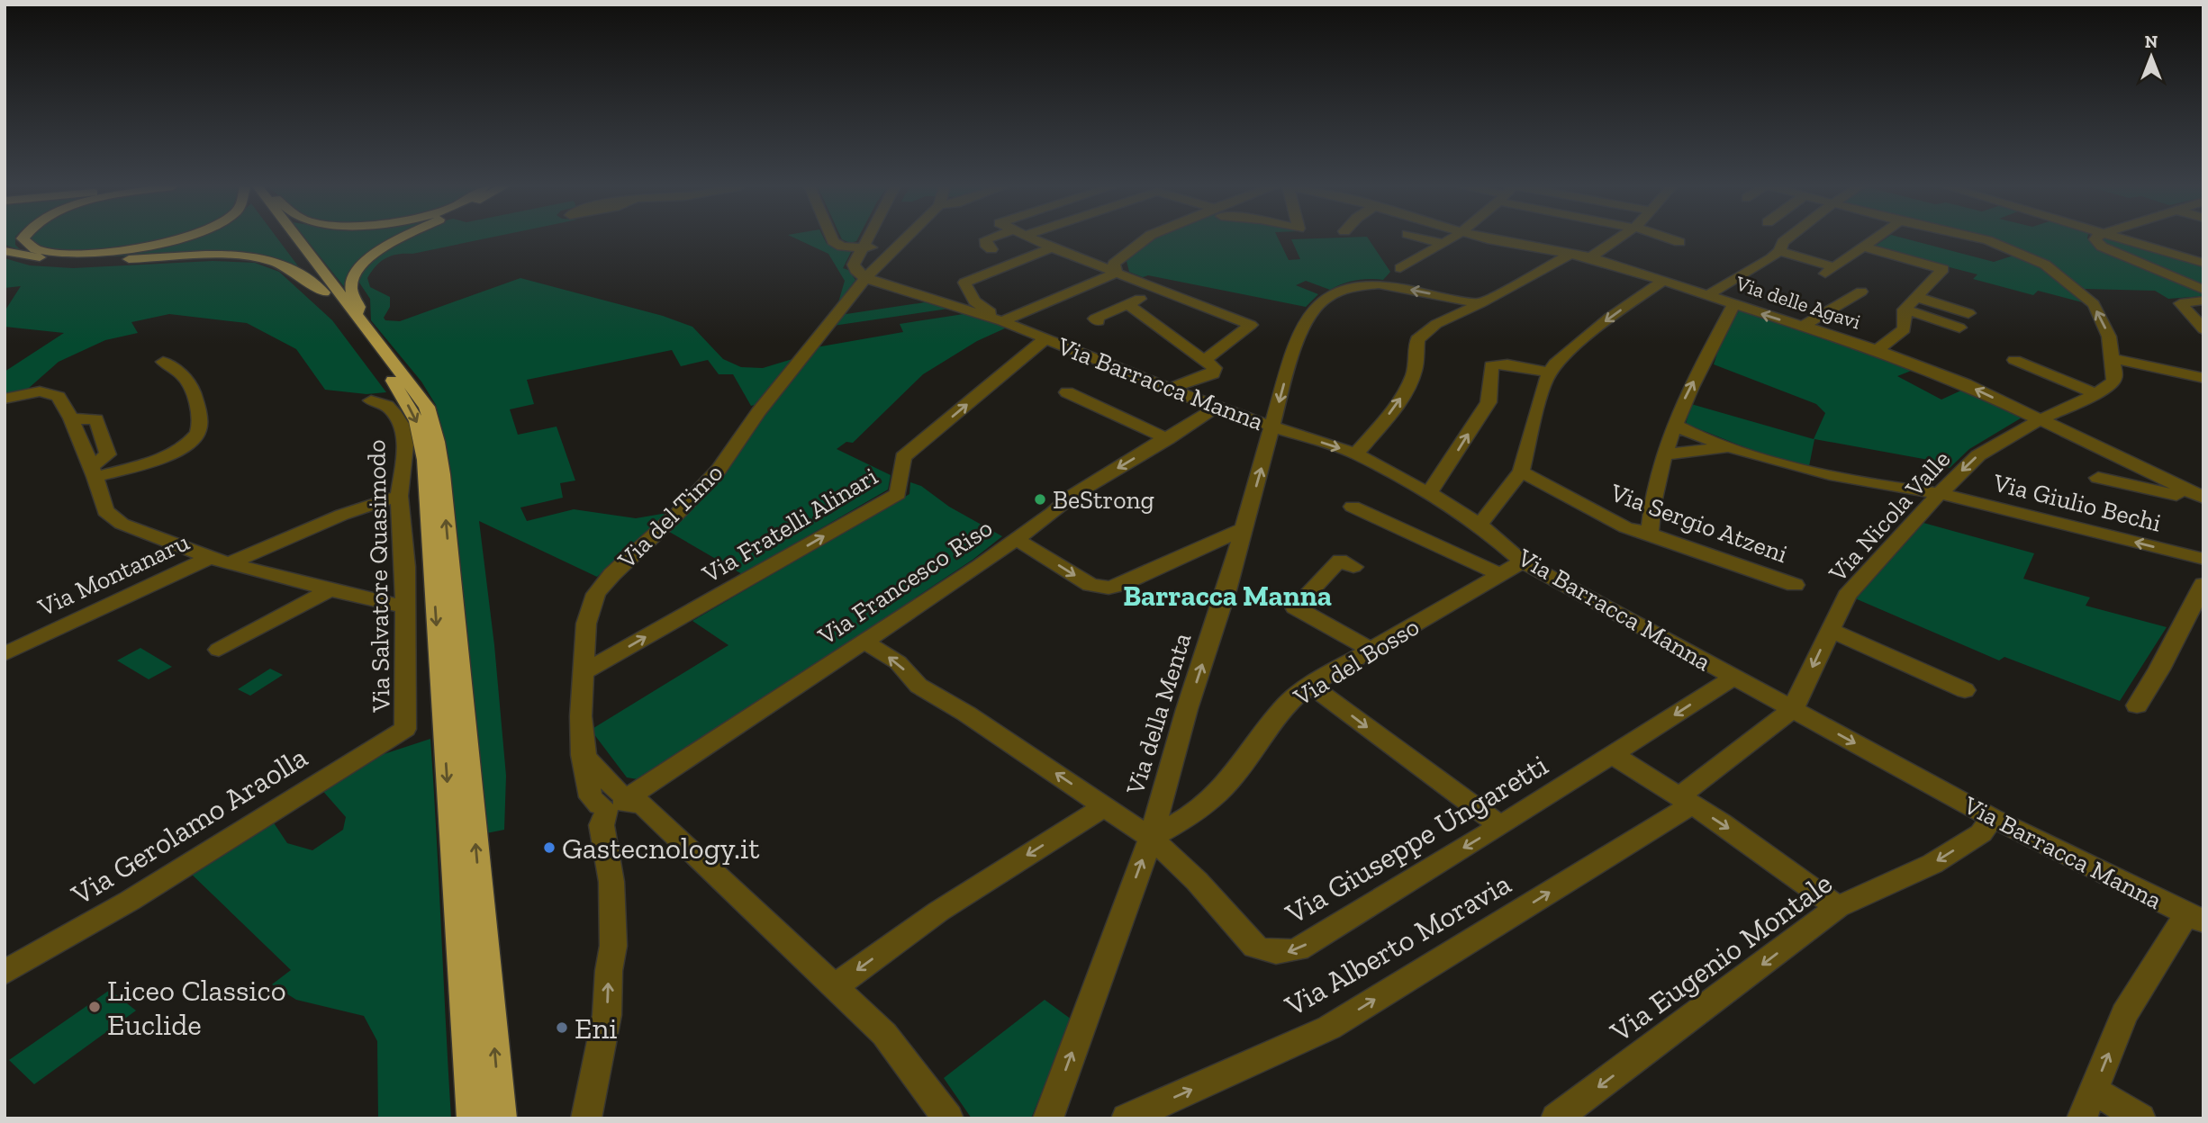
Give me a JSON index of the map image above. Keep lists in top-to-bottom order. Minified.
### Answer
{"streets":{"street":["Via delle Agavi","Via Barracca Manna","Via Giulio Bechi","Via del Timo","Via Nicola Valle","Via Sergio Atzeni","Via Fratelli Alinari","Via Montanaru","Via Salvatore Quasimodo","Via Francesco Riso","Via del Bosso","Via della Menta","Via Gerolamo Araolla","Via Giuseppe Ungaretti","Via Alberto Moravia","Via Eugenio Montale"]},"crossings":[["Via delle Agavi","Via Nicola Valle"],["Via Barracca Manna","Via del Timo"],["Via Barracca Manna","Via Nicola Valle"],["Via Barracca Manna","Via Fratelli Alinari"],["Via Barracca Manna","Via Francesco Riso"],["Via Barracca Manna","Via del Bosso"],["Via Barracca Manna","Via della Menta"],["Via Barracca Manna","Via Giuseppe Ungaretti"],["Via Barracca Manna","Via Alberto Moravia"],["Via Barracca Manna","Via Eugenio Montale"],["Via Giulio Bechi","Via Nicola Valle"],["Via del Timo","Via Fratelli Alinari"],["Via del Timo","Via Francesco Riso"],["Via Nicola Valle","Via Alberto Moravia"],["Via Montanaru","Via Salvatore Quasimodo"],["Via Salvatore Quasimodo","Via Gerolamo Araolla"],["Via Francesco Riso","Via Giuseppe Ungaretti"],["Via del Bosso","Via della Menta"],["Via del Bosso","Via Giuseppe Ungaretti"],["Via della Menta","Via Giuseppe Ungaretti"]],"one_way":["Via Nicola Valle","Via Fratelli Alinari","Via Giuseppe Ungaretti","Via Alberto Moravia","Via Eugenio Montale"],"districts":["Barracca Manna"],"places":["BeStrong","Gastecnology.it","Liceo Classico Euclide","Eni"],"north":"top"}
